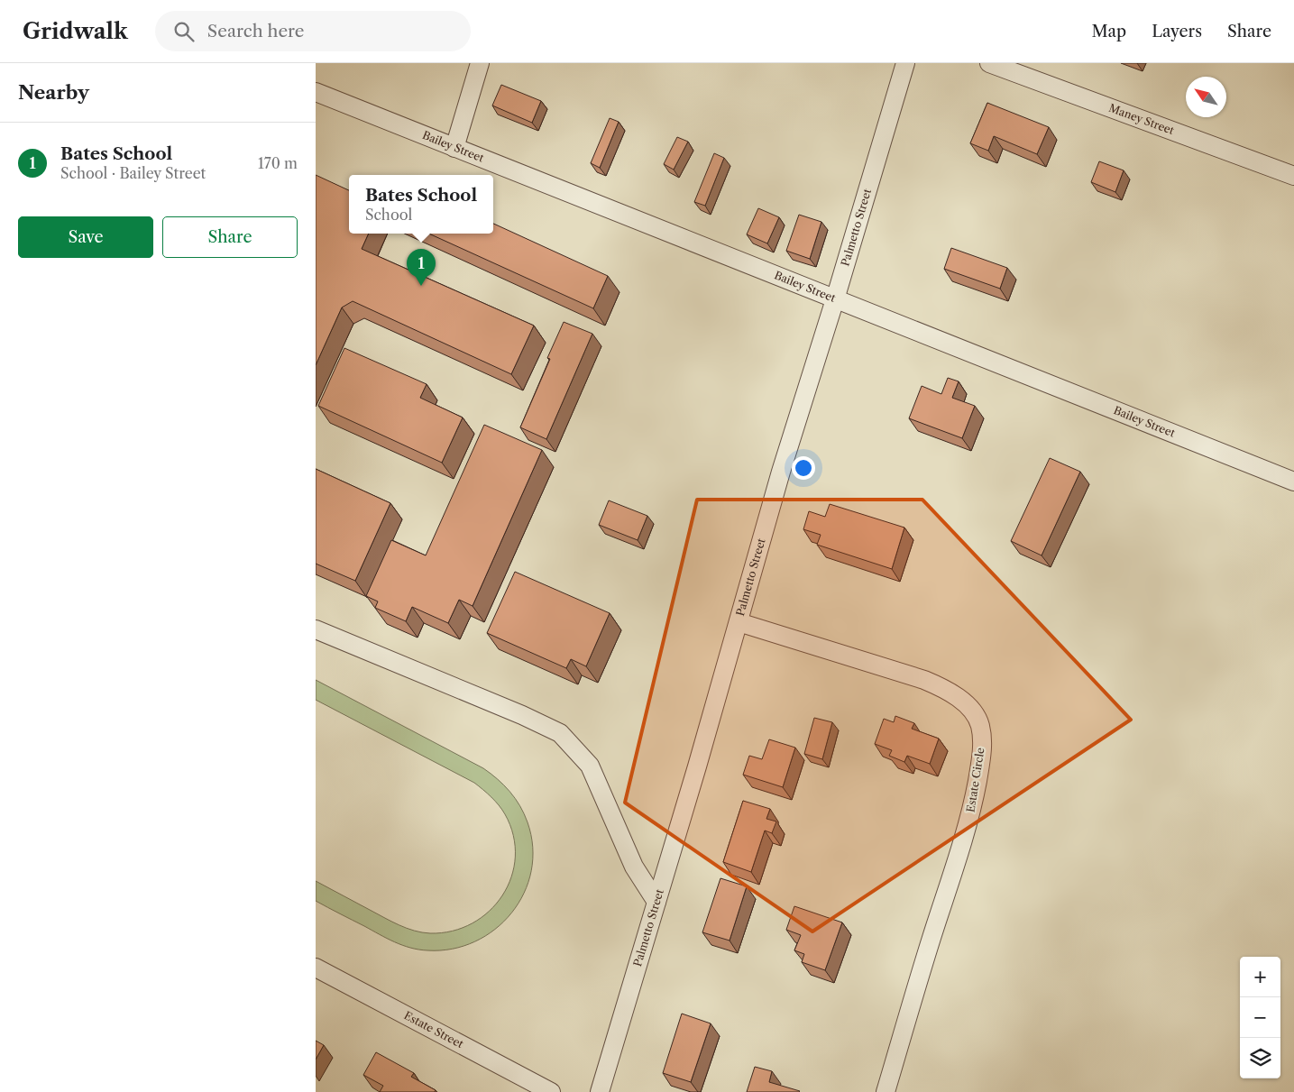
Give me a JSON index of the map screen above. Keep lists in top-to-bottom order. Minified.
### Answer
{"streets":{"street":["Maney Street","Bailey Street","Palmetto Street","Estate Circle","Estate Street"]},"crossings":[["Bailey Street","Palmetto Street"],["Palmetto Street","Estate Circle"]],"north":"top left","page":{"header":"Gridwalk","search":"Search here","nav":["Map","Layers","Share"],"heading":"Nearby","list":[{"mark":"1","name":"Bates School","note":"School · Bailey Street","value":"170 m"}],"popup":["Bates School","School"],"buttons":["Save","Share"],"pins":"1","map_buttons":["+","−"]}}
